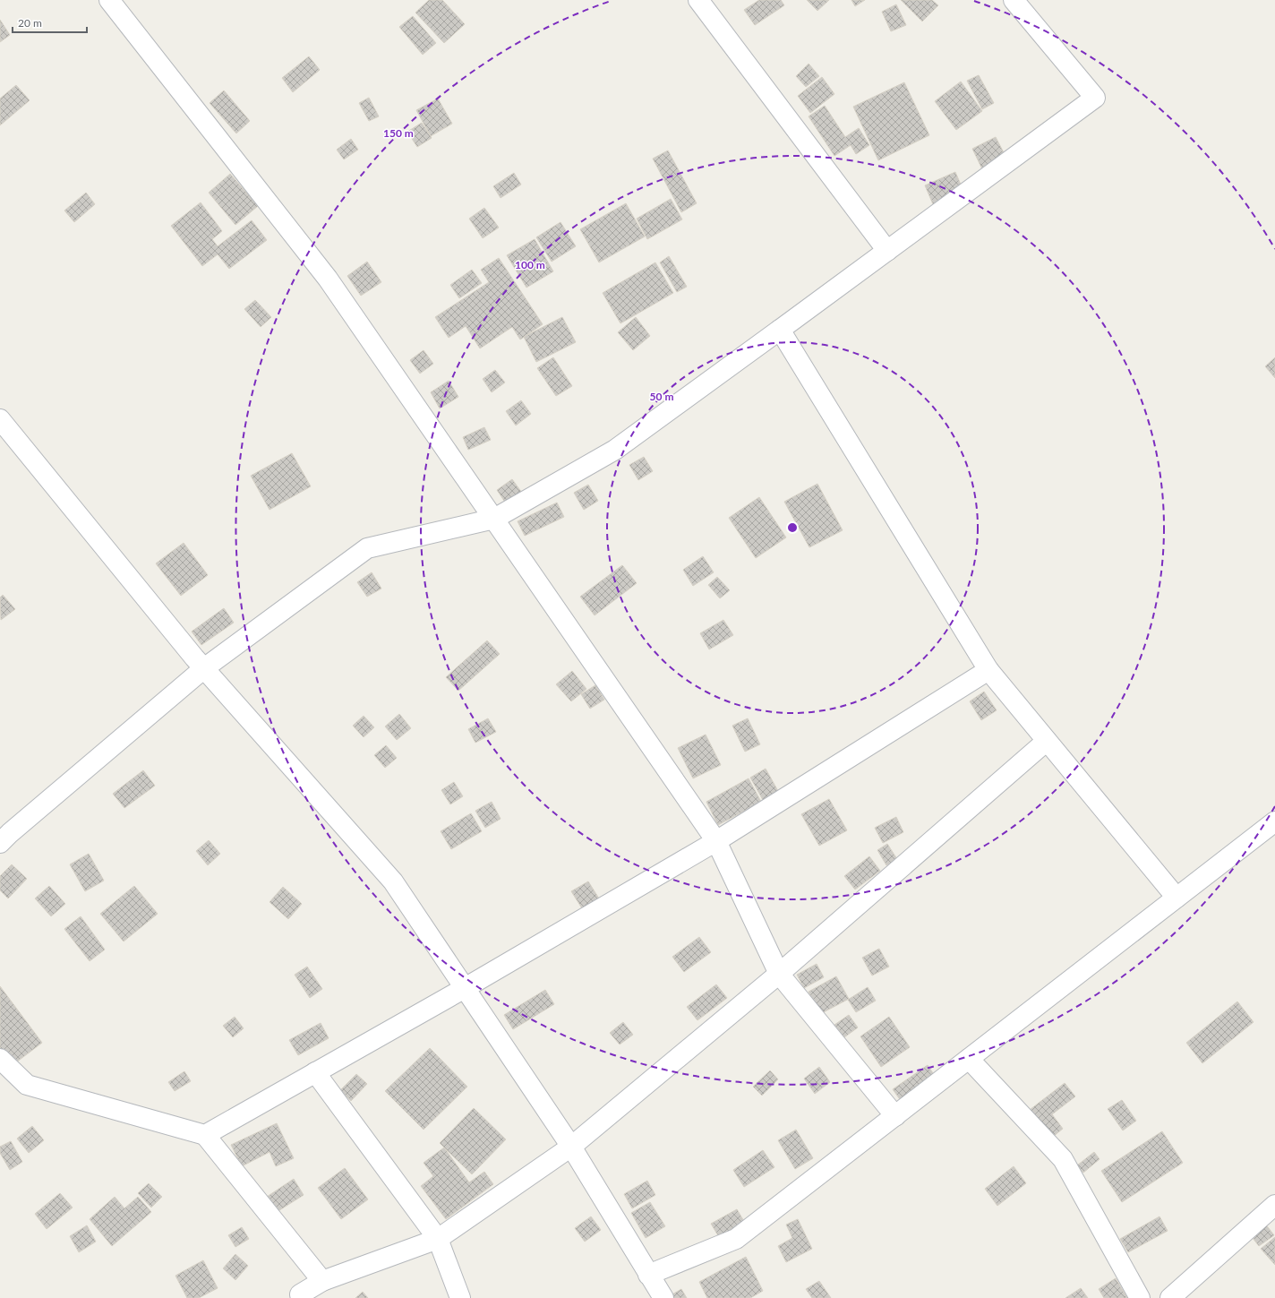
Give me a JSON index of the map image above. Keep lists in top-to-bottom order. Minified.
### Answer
{"scale_bar":"20 m","rings":["150 m","100 m","50 m"]}
